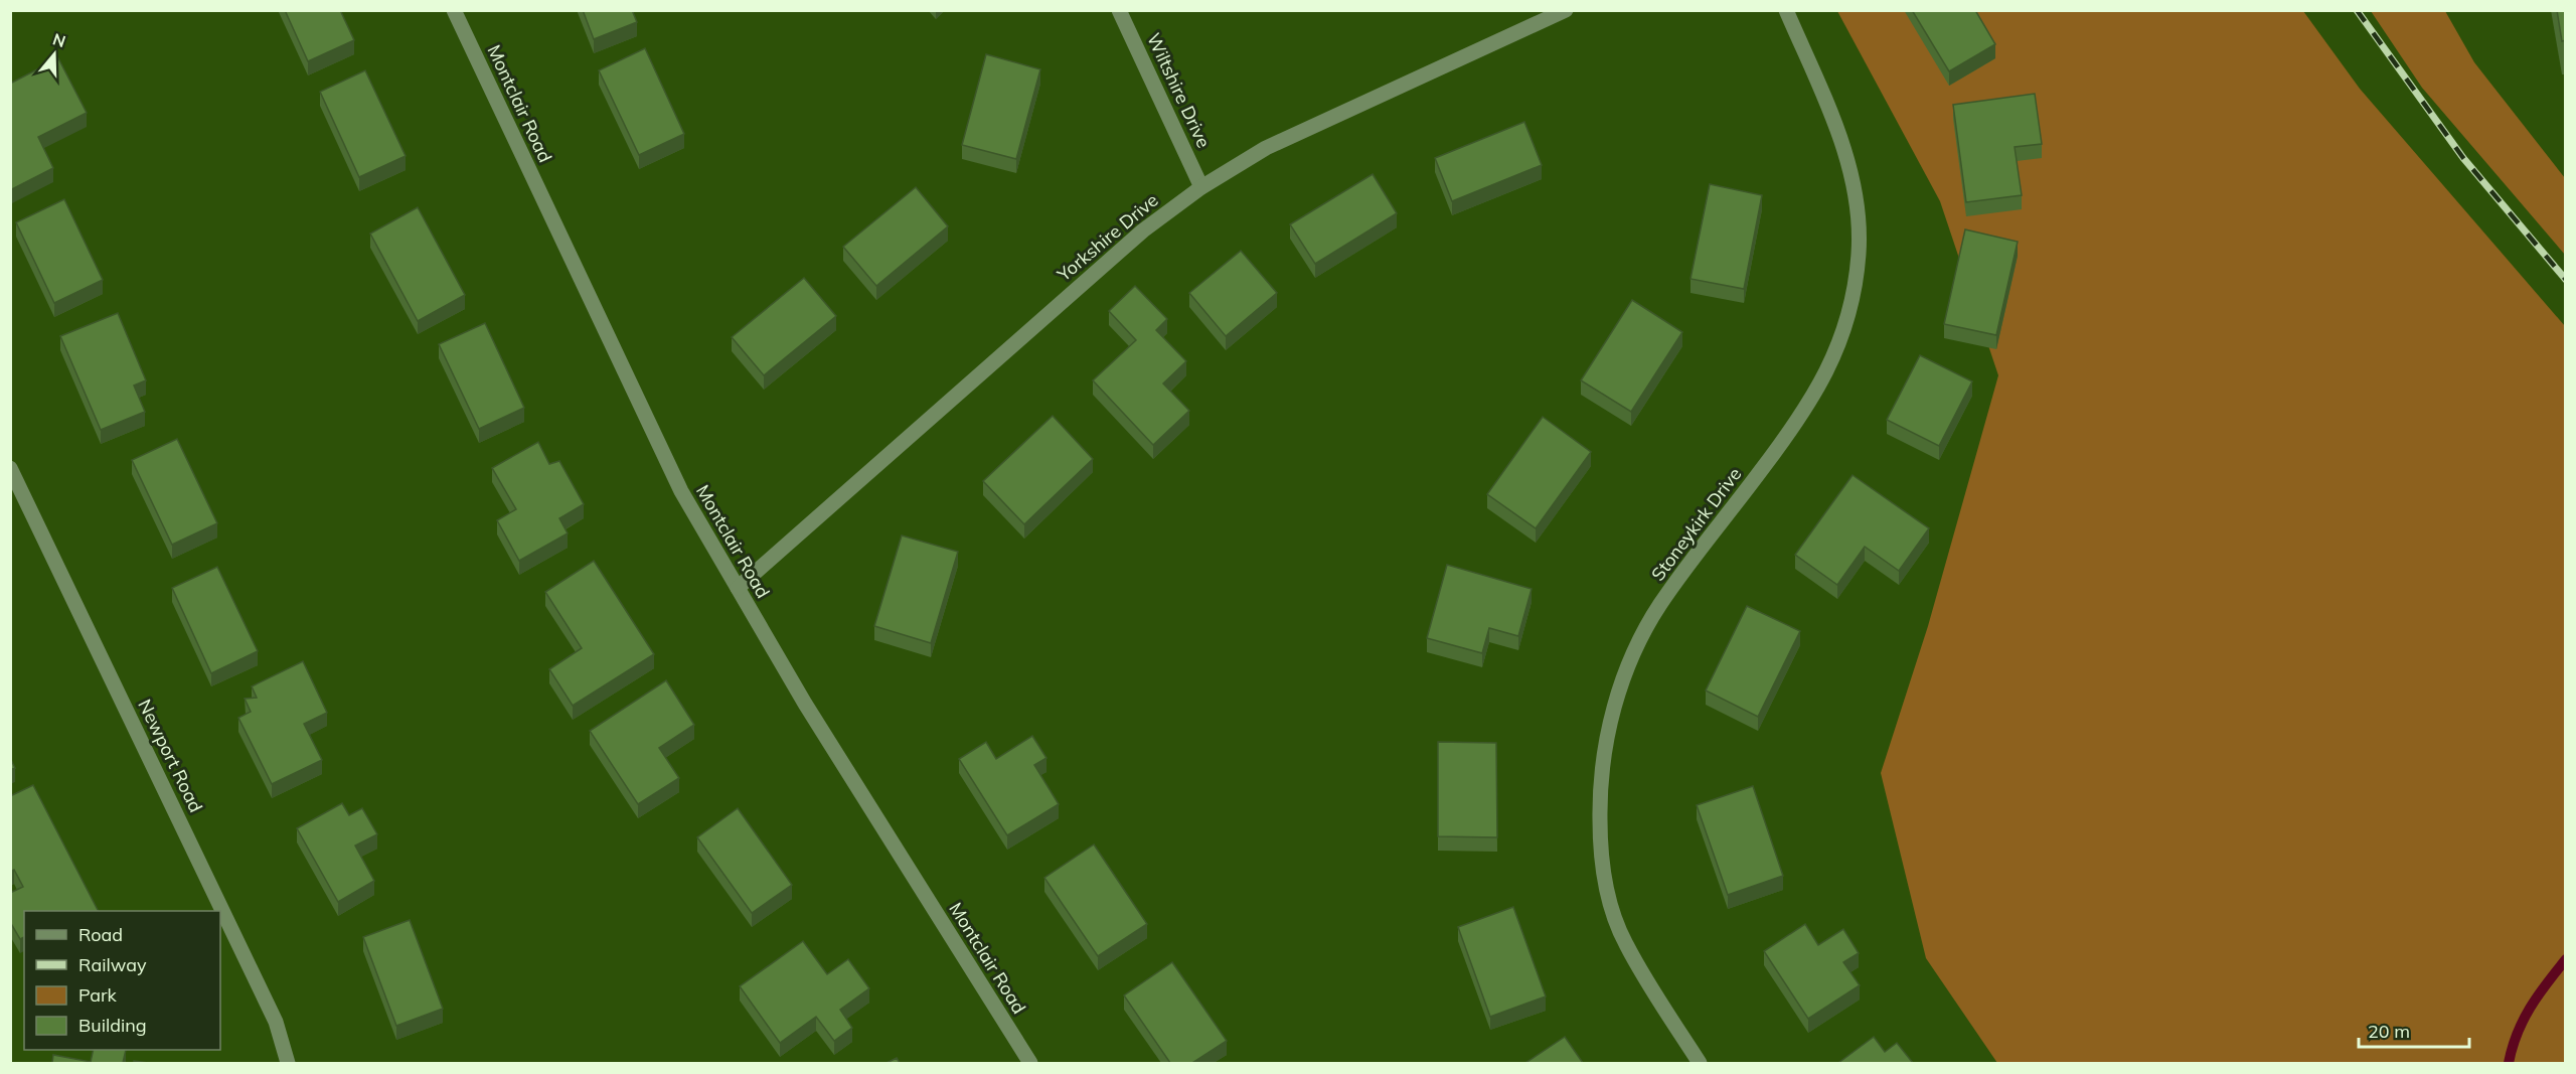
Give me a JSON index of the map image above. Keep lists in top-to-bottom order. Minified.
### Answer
{"streets":{"street":["Wiltshire Drive","Montclair Road","Yorkshire Drive","Stoneykirk Drive","Newport Road"]},"crossings":[["Wiltshire Drive","Yorkshire Drive"],["Montclair Road","Yorkshire Drive"]],"legend":["Road","Railway","Park","Building"],"scale_bar":"20 m","north":"top"}
